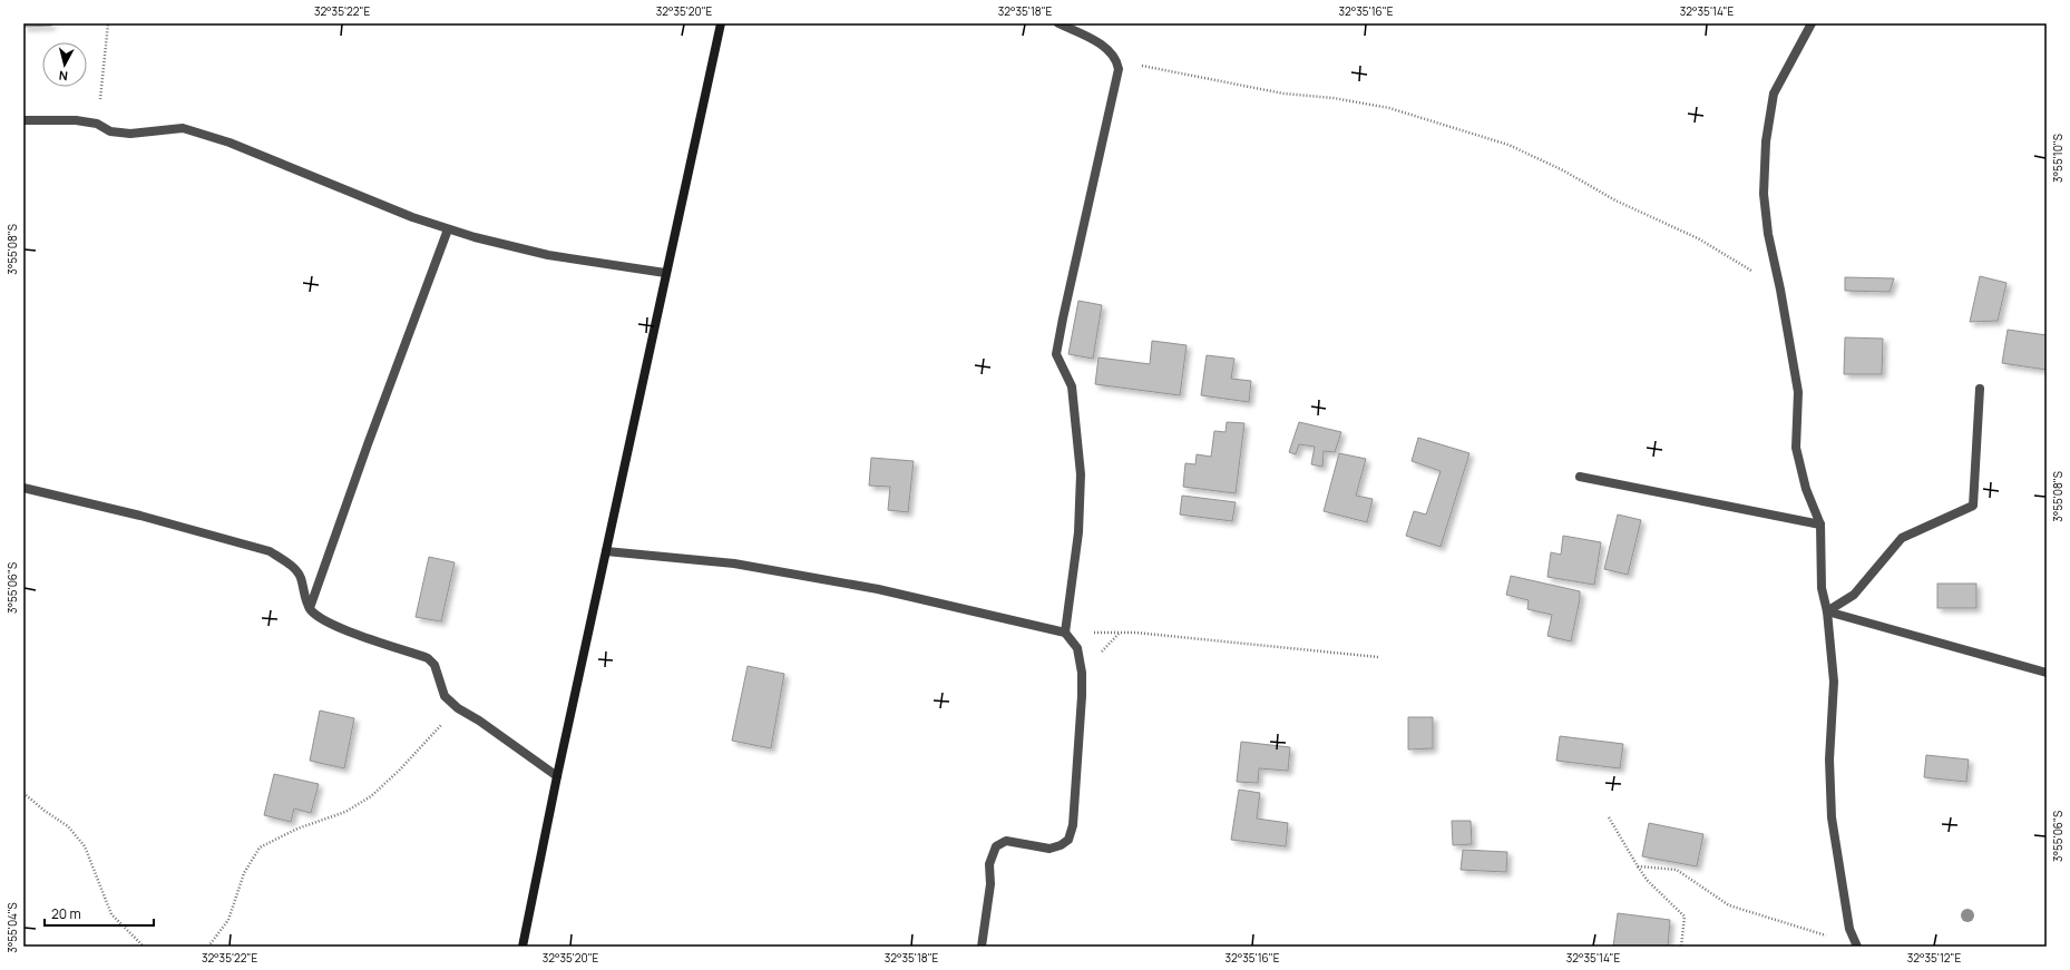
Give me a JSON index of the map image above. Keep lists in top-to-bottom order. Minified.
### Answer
{"scale_bar":"20 m","north":"bottom","coordinates":["32°35'22\"E","32°35'20\"E","32°35'18\"E","32°35'16\"E","32°35'14\"E","3°55'10\"S","3°55'08\"S","3°55'06\"S","3°55'04\"S","32°35'12\"E"]}
